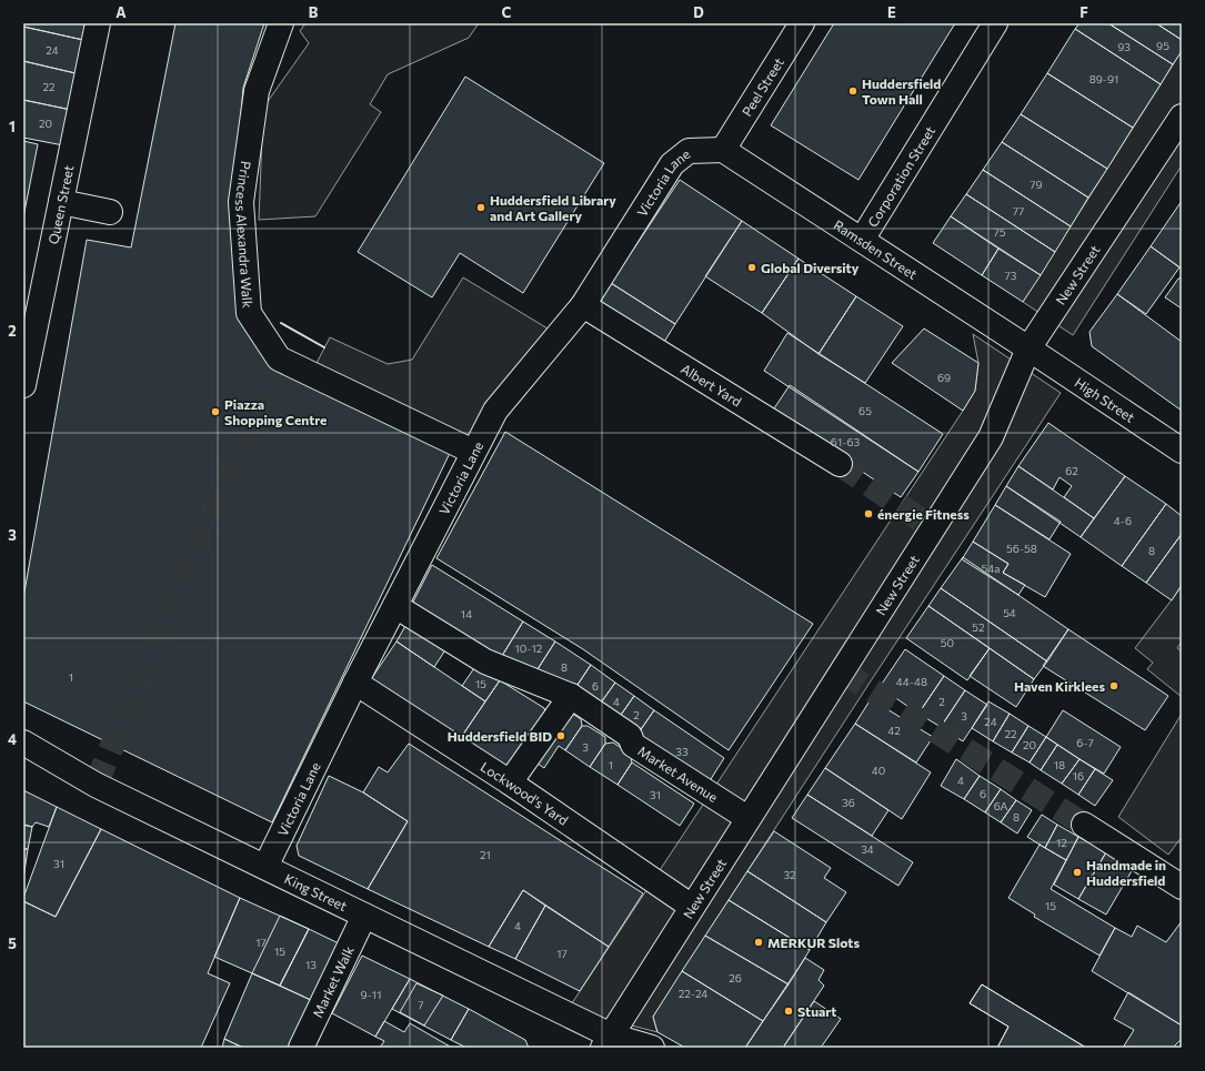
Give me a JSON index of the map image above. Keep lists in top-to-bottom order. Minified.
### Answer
{"streets":{"street":["Peel Street","Corporation Street","Victoria Lane","Queen Street","Princess Alexandra Walk","Ramsden Street","New Street","Albert Yard","High Street","Market Avenue","Lockwood's Yard","King Street","Market Walk"]},"crossings":[["Peel Street","Victoria Lane"],["Peel Street","Ramsden Street"],["Corporation Street","Ramsden Street"],["Victoria Lane","Princess Alexandra Walk"],["Victoria Lane","Ramsden Street"],["Victoria Lane","Albert Yard"],["Victoria Lane","Market Avenue"],["Victoria Lane","Lockwood's Yard"],["Victoria Lane","King Street"],["Ramsden Street","New Street"],["Ramsden Street","High Street"],["New Street","High Street"],["New Street","Market Avenue"],["New Street","Lockwood's Yard"],["New Street","King Street"],["King Street","Market Walk"]],"places":["Huddersfield Town Hall","Huddersfield Library and Art Gallery","Global Diversity","Piazza Shopping Centre","énergie Fitness","Haven Kirklees","Huddersfield BID","Handmade in Huddersfield","MERKUR Slots","Stuart"],"house_numbers":["95","93","24","89-91","22","20","79","77","75","73","69","65","61-63","62","4-6","56-58","8","54a","54","14","52","50","10-12","8","1","44-48","15","6","4","2","2","3","24","42","22","6-7","20","3","33","1","18","40","16","4","6","31","36","6A","8","12","34","21","31","32","15","4","17","15","17","13","26","22-24","9-11","7"],"grid":{"columns":["A","B","C","D","E","F"],"rows":["1","2","3","4","5"]}}
